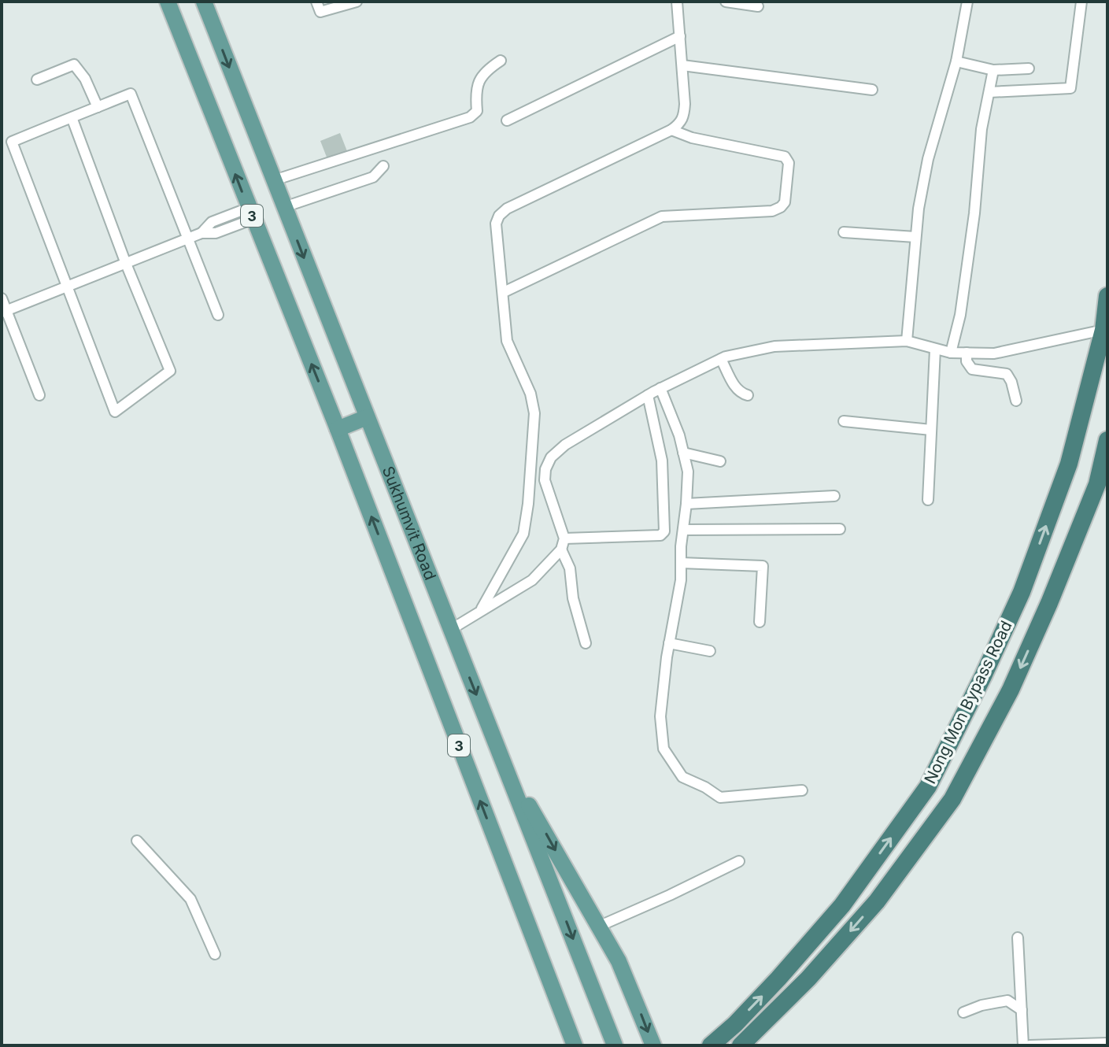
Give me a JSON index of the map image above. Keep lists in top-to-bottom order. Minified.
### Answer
{"streets":{"highway":["Nong Mon Bypass Road"],"main road":["3","Sukhumvit Road"]}}
